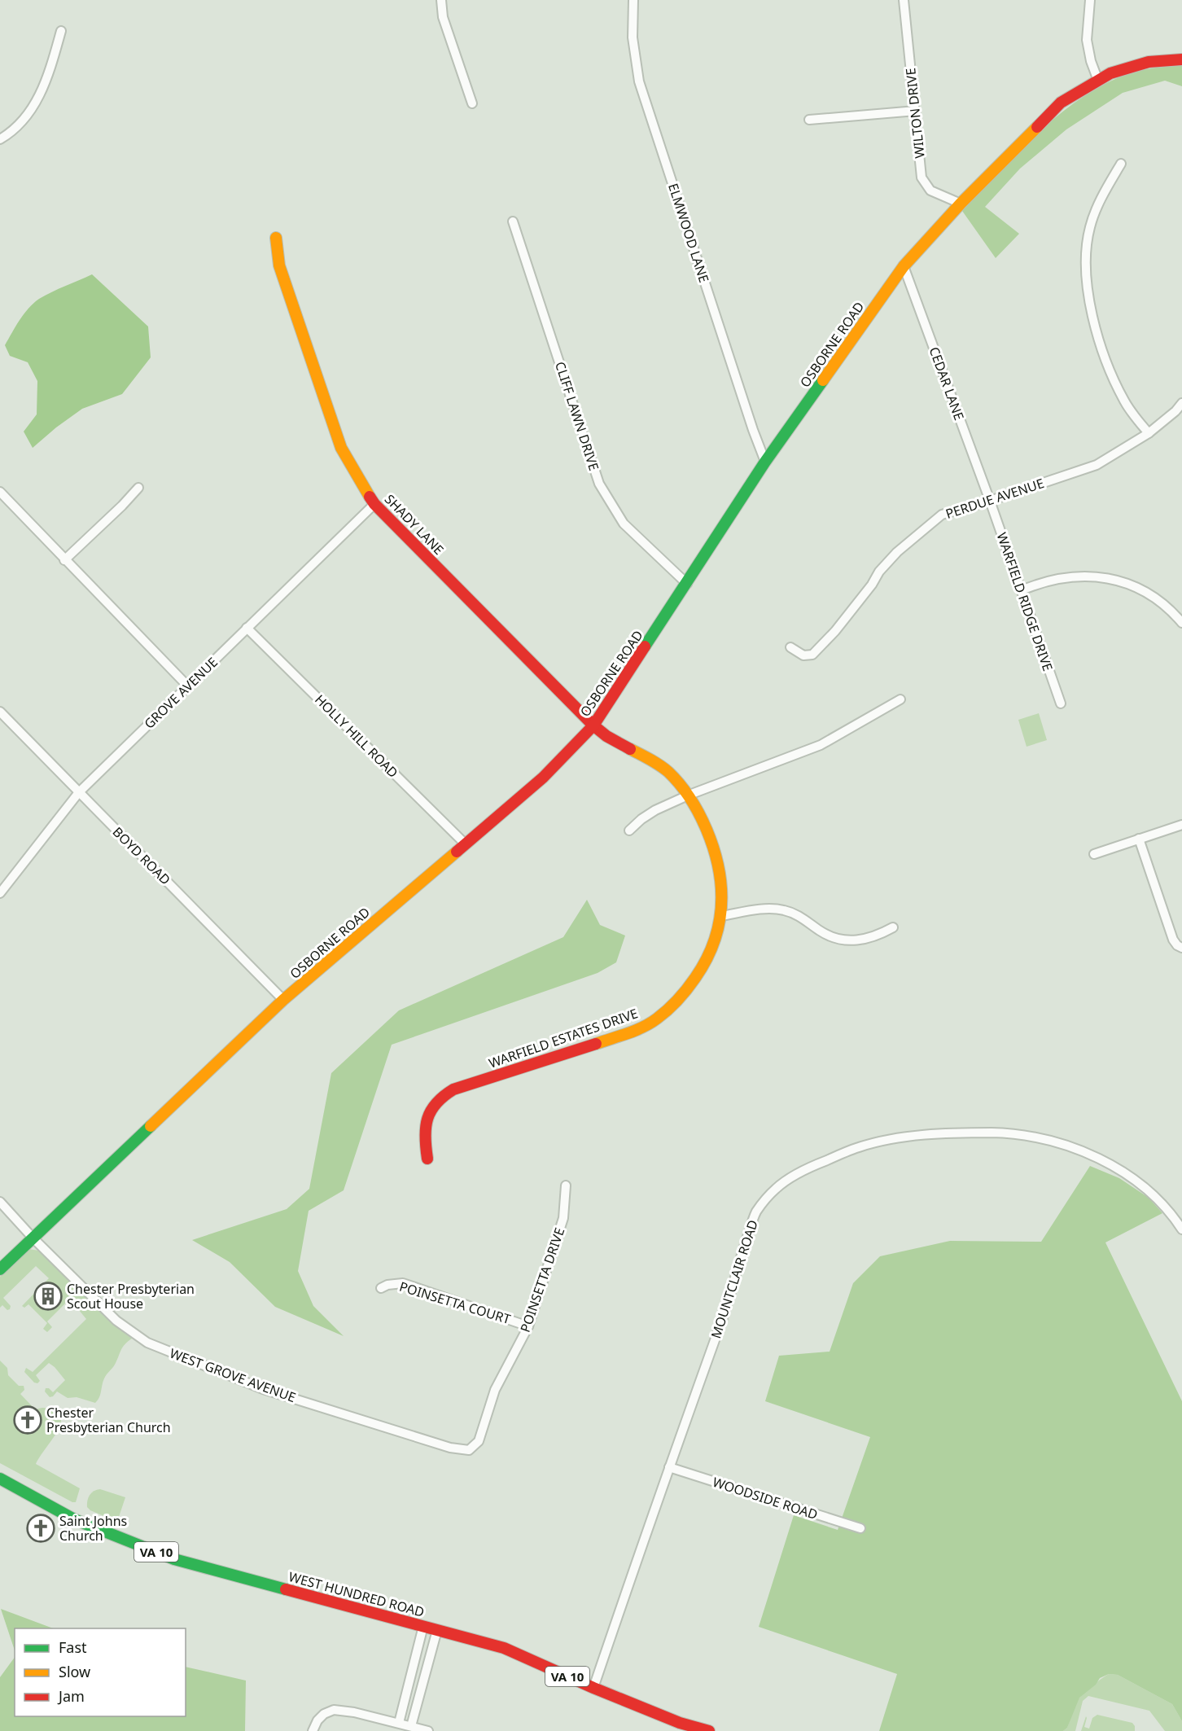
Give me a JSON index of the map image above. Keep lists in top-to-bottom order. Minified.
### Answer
{"streets":{"street":["WILTON DRIVE","ELMWOOD LANE","OSBORNE ROAD","CEDAR LANE","CLIFF LAWN DRIVE","PERDUE AVENUE","SHADY LANE","WARFIELD RIDGE DRIVE","GROVE AVENUE","HOLLY HILL ROAD","BOYD ROAD","WARFIELD ESTATES DRIVE","MOUNTCLAIR ROAD","POINSETTA DRIVE","POINSETTA COURT","WEST GROVE AVENUE","WOODSIDE ROAD","VA 10","WEST HUNDRED ROAD"]},"crossings":[["WILTON DRIVE","OSBORNE ROAD"],["ELMWOOD LANE","OSBORNE ROAD"],["OSBORNE ROAD","CEDAR LANE"],["OSBORNE ROAD","CLIFF LAWN DRIVE"],["OSBORNE ROAD","SHADY LANE"],["OSBORNE ROAD","HOLLY HILL ROAD"],["OSBORNE ROAD","BOYD ROAD"],["OSBORNE ROAD","WARFIELD ESTATES DRIVE"],["OSBORNE ROAD","WEST GROVE AVENUE"],["CEDAR LANE","PERDUE AVENUE"],["CEDAR LANE","WARFIELD RIDGE DRIVE"],["PERDUE AVENUE","WARFIELD RIDGE DRIVE"],["SHADY LANE","GROVE AVENUE"],["SHADY LANE","WARFIELD ESTATES DRIVE"],["GROVE AVENUE","HOLLY HILL ROAD"],["GROVE AVENUE","BOYD ROAD"],["MOUNTCLAIR ROAD","WOODSIDE ROAD"],["MOUNTCLAIR ROAD","WEST HUNDRED ROAD"],["POINSETTA DRIVE","POINSETTA COURT"],["POINSETTA DRIVE","WEST GROVE AVENUE"]],"places":{"building":["Chester Presbyterian Scout House"],"church":["Chester Presbyterian Church","Saint Johns Church"]},"legend":["Fast","Slow","Jam"]}
